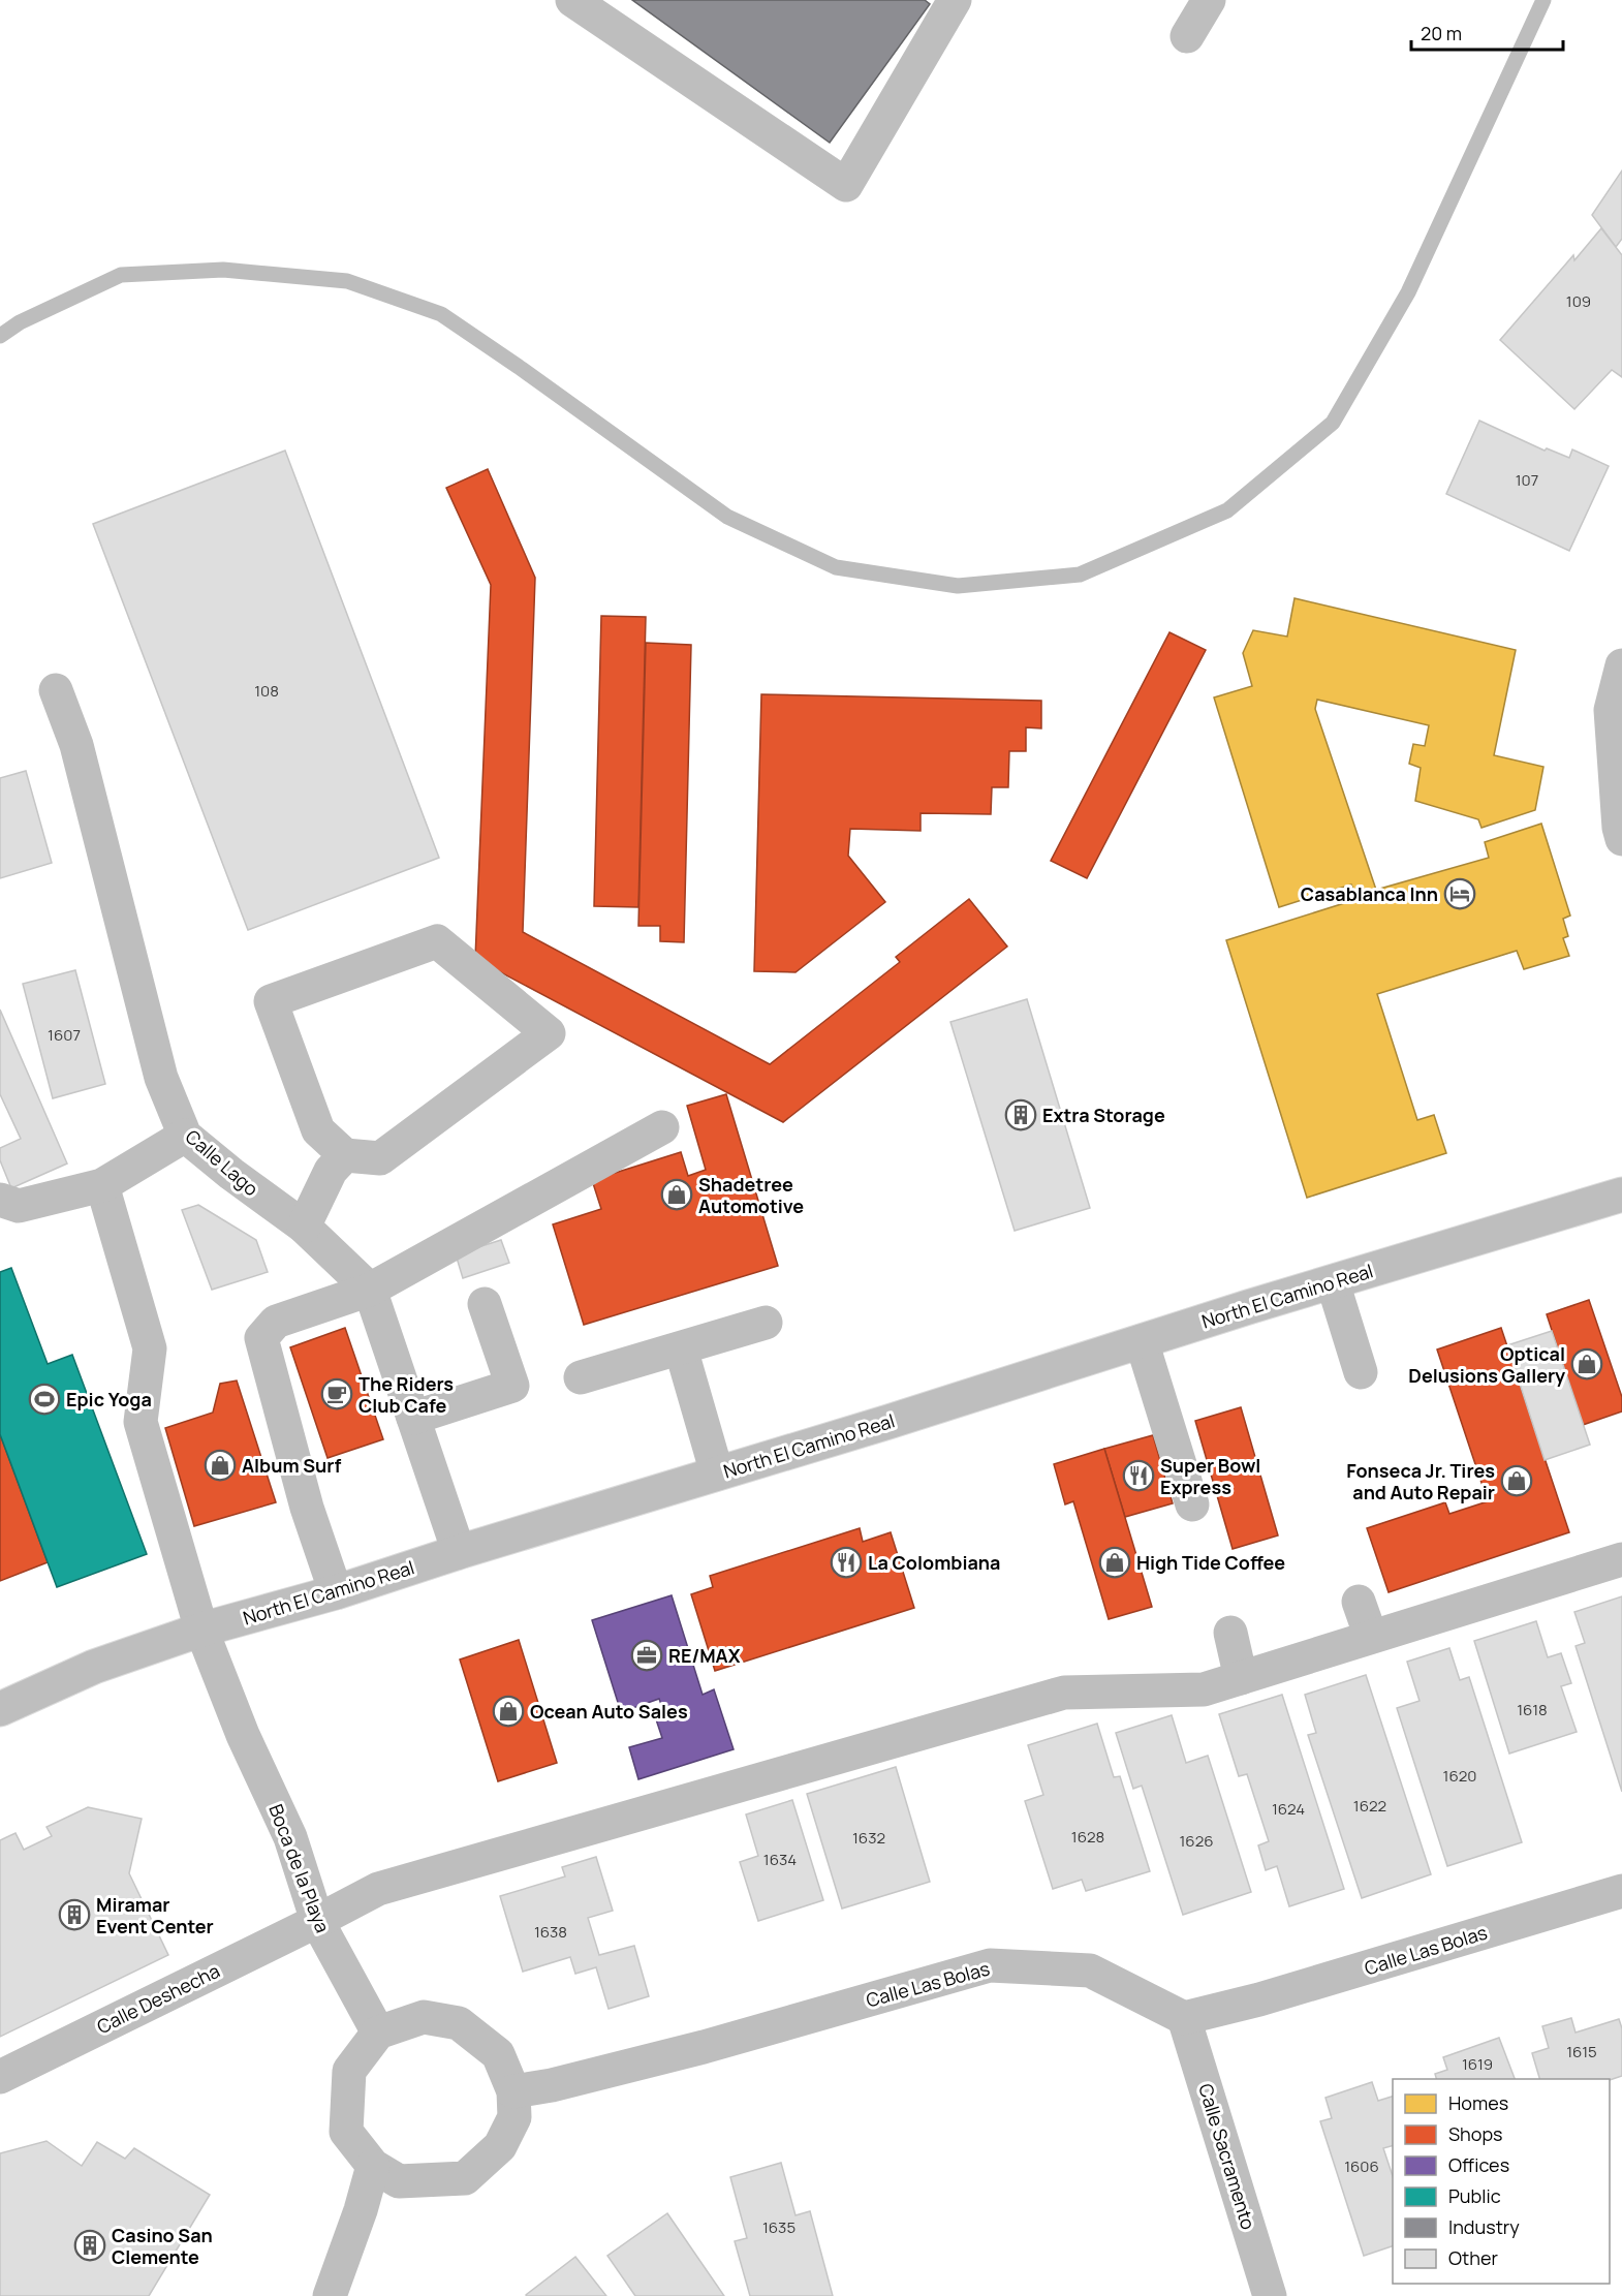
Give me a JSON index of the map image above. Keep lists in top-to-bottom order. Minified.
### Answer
{"streets":{"street":["Calle Lago","North El Camino Real","Boca de la Playa","Calle Las Bolas","Calle Deshecha","Calle Sacramento"]},"crossings":[["Calle Lago","North El Camino Real"],["North El Camino Real","Boca de la Playa"],["Boca de la Playa","Calle Las Bolas"],["Boca de la Playa","Calle Deshecha"],["Calle Las Bolas","Calle Sacramento"]],"places":{"hotel":["Casablanca Inn"],"building":["Extra Storage","Miramar Event Center","Casino San Clemente"],"shop":["Shadetree Automotive","Optical Delusions Gallery","Album Surf","Fonseca Jr. Tires and Auto Repair","High Tide Coffee","Ocean Auto Sales"],"cafe":["The Riders Club Cafe"],"sports":["Epic Yoga"],"restaurant":["Super Bowl Express","La Colombiana"],"office":["RE/MAX"]},"house_numbers":["109","107","108","1607","1618","1620","1622","1624","1628","1632","1626","1634","1638","1615","1619","1606","1635"],"legend":["Homes","Shops","Offices","Public","Industry","Other"],"scale_bar":"20 m"}
